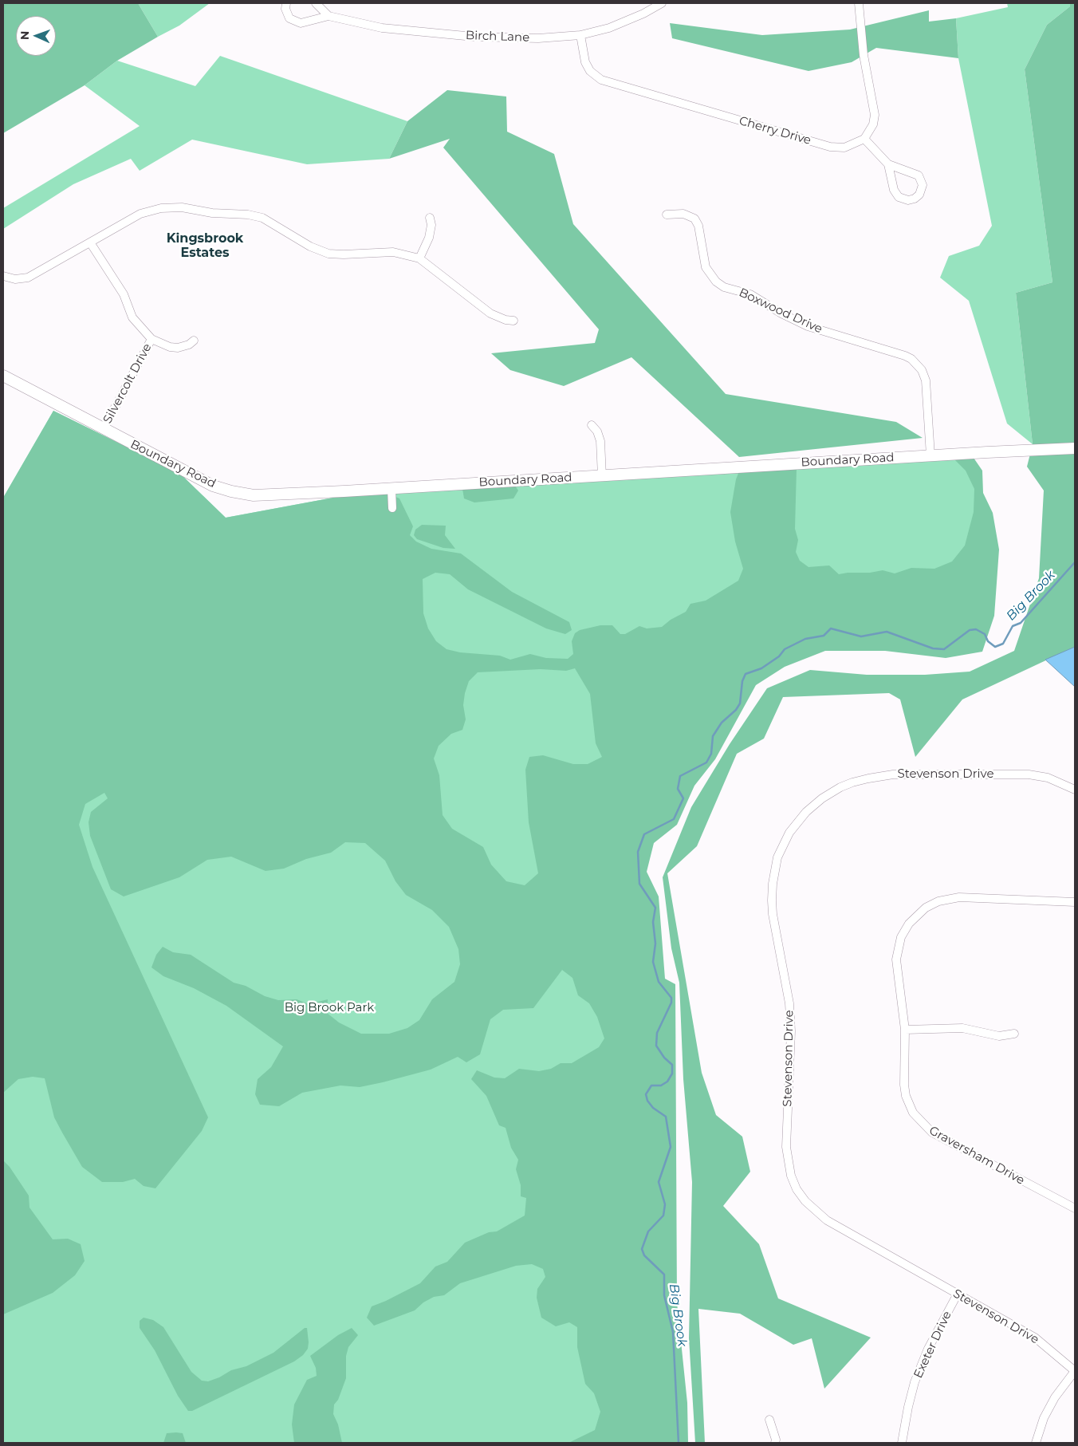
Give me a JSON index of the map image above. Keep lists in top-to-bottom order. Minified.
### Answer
{"streets":{"street":["Birch Lane","Cherry Drive","Boxwood Drive","Silvercolt Drive","Boundary Road","Stevenson Drive","Graversham Drive","Exeter Drive"]},"crossings":[["Birch Lane","Cherry Drive"],["Boxwood Drive","Boundary Road"],["Silvercolt Drive","Boundary Road"],["Stevenson Drive","Exeter Drive"]],"districts":["Kingsbrook Estates"],"water":["Big Brook"],"parks":["Big Brook Park"],"north":"left"}
